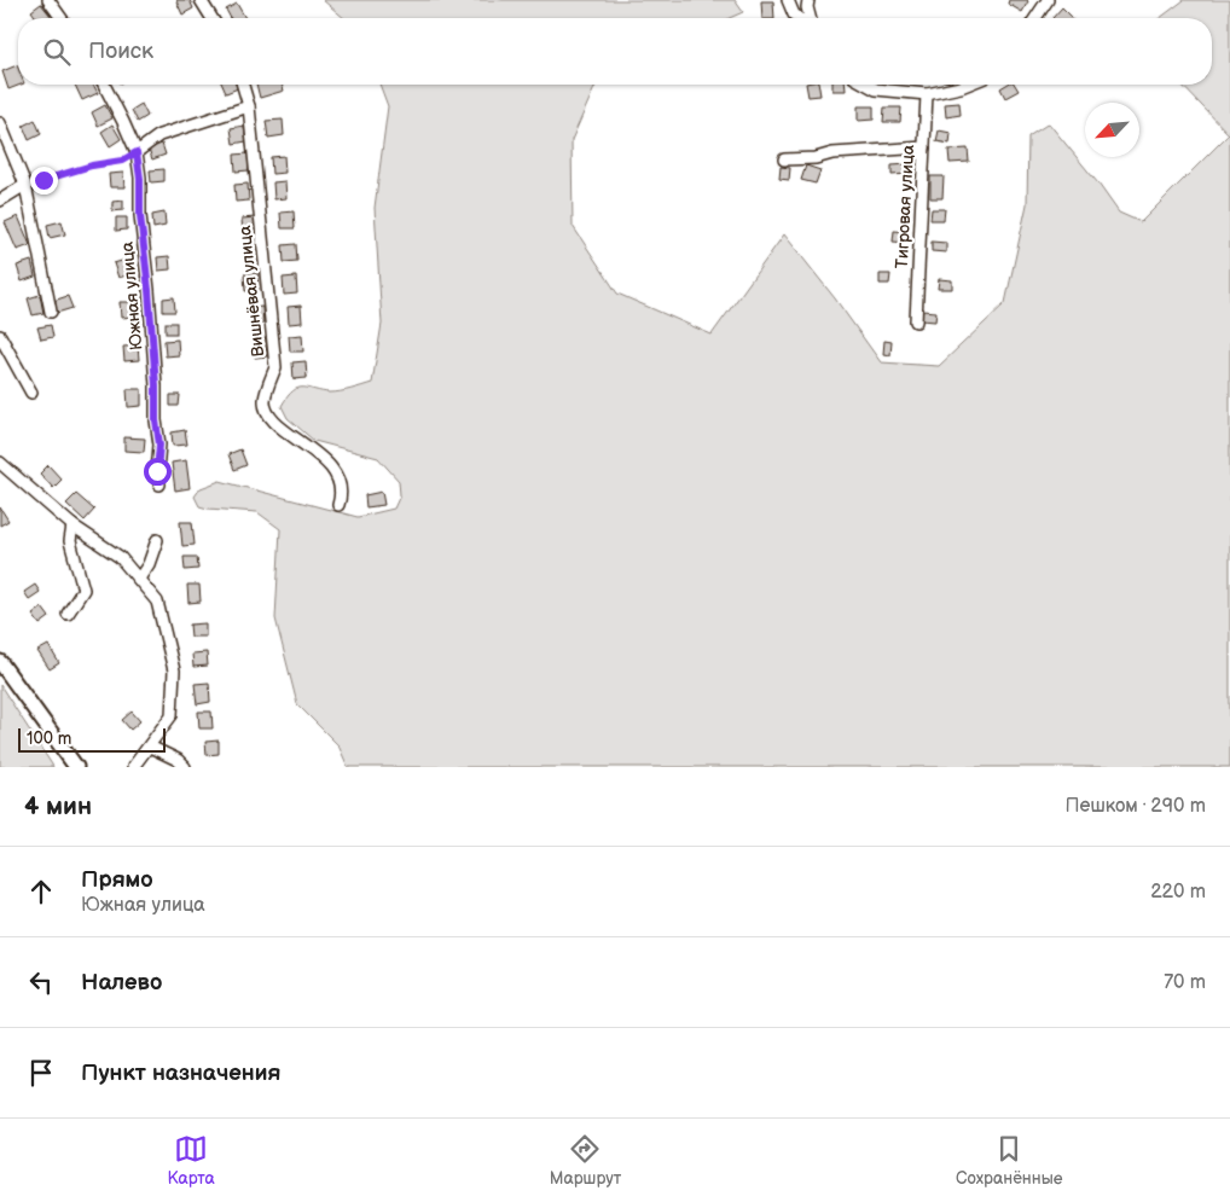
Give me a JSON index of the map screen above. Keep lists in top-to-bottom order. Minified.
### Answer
{"streets":{"street":["Тигровая улица","Вишнёвая улица","Южная улица"]},"scale_bar":"100 m","north":"bottom left","page":{"search":"Поиск","scale":"100 m","heading":["4 мин","Пешком · 290 m"],"list":[["Прямо","Южная улица","220 m"],["Налево","70 m"],"Пункт назначения"],"nav":["Карта","Маршрут","Сохранённые"]}}
